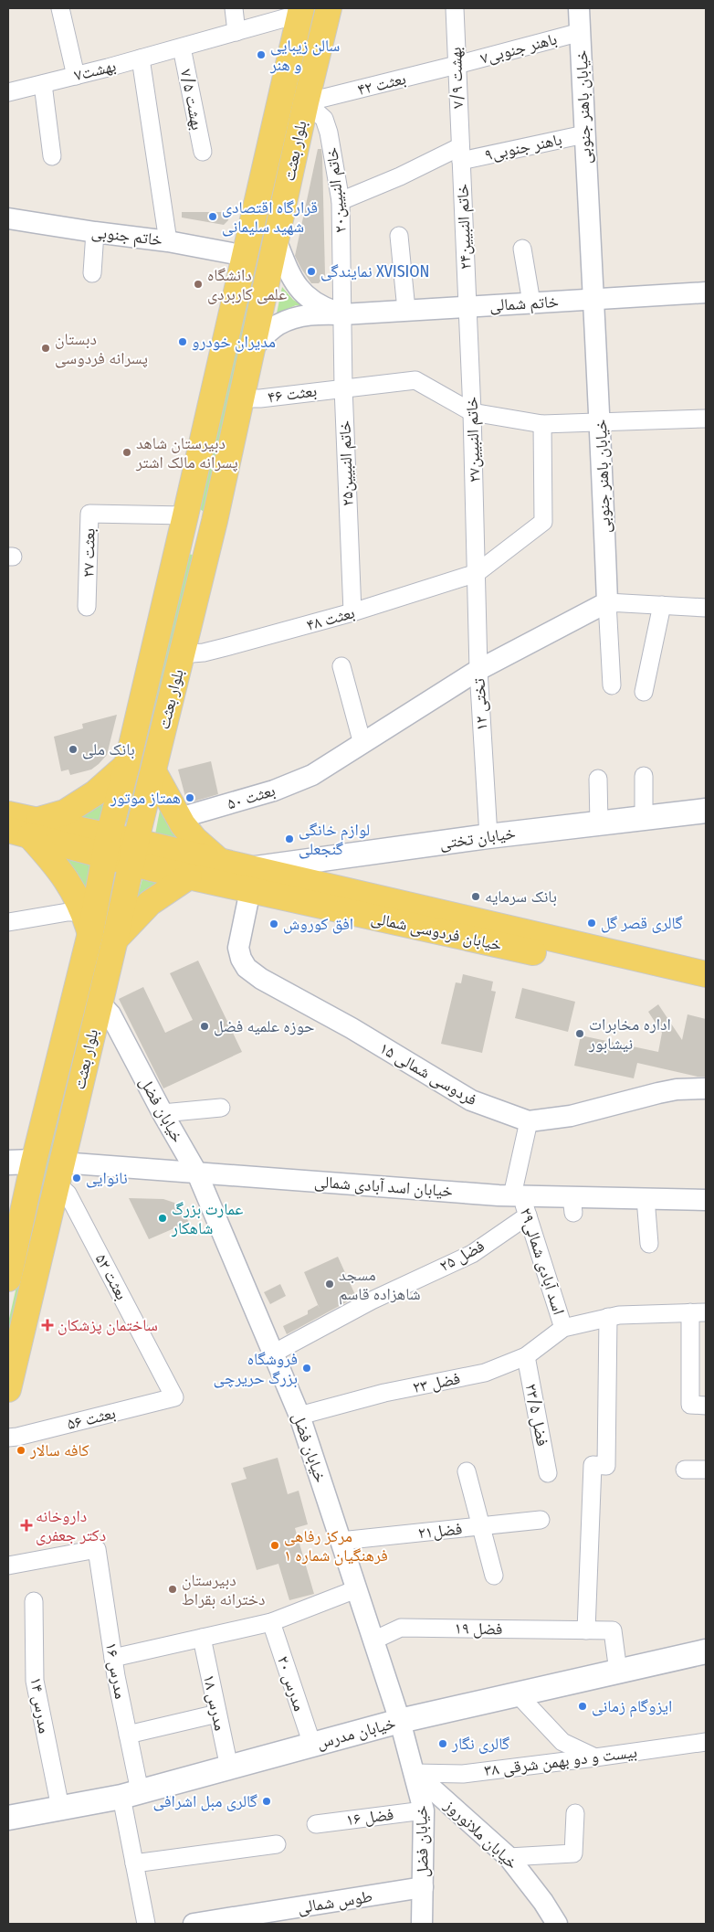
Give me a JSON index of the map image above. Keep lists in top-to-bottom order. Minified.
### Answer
{"streets":{"main road":["بلوار بعثت","خیابان تختی","خیابان فردوسی شمالی","خیابان مدرس"],"street":["باهنر جنوبی۷","بهشت۷","بهشت ۷/۹","بعثت ۴۲","بهشت ۷/۵","خیابان باهنر جنوبی","باهنر جنوبی۹","خاتم النبیین۲۰","خاتم النبیین۲۴","خاتم جنوبی","خاتم شمالی","بعثت ۴۶","خاتم النبیین۲۷","خاتم النبیین۲۵","بعثت ۲۷","بعثت ۴۸","تختی ۱۲","بعثت ۵۰","فردوسی شمالی ۱۵","خیابان فضل","خیابان اسد آبادی شمالی","فضل ۲۵","اسد آبادی شمالی۲۹","بعثت ۵۲","فضل ۲۳","فضل ۲۳/۵","بعثت ۵۶","فضل۲۱","فضل ۱۹","مدرس ۱۶","مدرس ۲۰","مدرس ۱۸","مدرس ۱۴","بیست و دو بهمن شرقی ۳۸","فضل ۱۶","خیابان ملانوروز","طوس شمالی"]},"crossings":[["باهنر جنوبی۷","بهشت ۷/۹"],["باهنر جنوبی۷","بعثت ۴۲"],["باهنر جنوبی۷","خیابان باهنر جنوبی"],["بهشت۷","بهشت ۷/۵"],["بهشت۷","بلوار بعثت"],["بهشت ۷/۹","بعثت ۴۲"],["بهشت ۷/۹","باهنر جنوبی۹"],["بهشت ۷/۹","خاتم النبیین۲۴"],["بعثت ۴۲","بلوار بعثت"],["بعثت ۴۲","خاتم النبیین۲۰"],["خیابان باهنر جنوبی","باهنر جنوبی۹"],["خیابان باهنر جنوبی","خاتم شمالی"],["خیابان باهنر جنوبی","بعثت ۴۶"],["باهنر جنوبی۹","خاتم النبیین۲۰"],["باهنر جنوبی۹","خاتم النبیین۲۴"],["بلوار بعثت","خاتم النبیین۲۰"],["بلوار بعثت","خاتم جنوبی"],["بلوار بعثت","خاتم شمالی"],["بلوار بعثت","بعثت ۴۶"],["بلوار بعثت","بعثت ۲۷"],["بلوار بعثت","بعثت ۴۸"],["بلوار بعثت","خیابان فردوسی شمالی"],["بلوار بعثت","خیابان فضل"],["بلوار بعثت","خیابان اسد آبادی شمالی"],["بلوار بعثت","بعثت ۵۲"],["خاتم النبیین۲۰","خاتم شمالی"],["خاتم النبیین۲۰","خاتم النبیین۲۵"],["خاتم النبیین۲۴","خاتم شمالی"],["خاتم النبیین۲۴","خاتم النبیین۲۷"],["خاتم شمالی","خاتم النبیین۲۷"],["خاتم شمالی","خاتم النبیین۲۵"],["بعثت ۴۶","خاتم النبیین۲۷"],["بعثت ۴۶","خاتم النبیین۲۵"],["بعثت ۴۶","بعثت ۴۸"],["خاتم النبیین۲۷","بعثت ۴۸"],["خاتم النبیین۲۷","تختی ۱۲"],["خاتم النبیین۲۵","بعثت ۴۸"],["بعثت ۴۸","تختی ۱۲"],["تختی ۱۲","خیابان تختی"],["خیابان تختی","خیابان فردوسی شمالی"],["خیابان تختی","فردوسی شمالی ۱۵"],["خیابان فردوسی شمالی","فردوسی شمالی ۱۵"],["خیابان فضل","خیابان اسد آبادی شمالی"],["خیابان فضل","فضل ۲۵"],["خیابان فضل","فضل ۲۳"],["خیابان فضل","فضل۲۱"],["خیابان فضل","فضل ۱۹"],["خیابان فضل","خیابان مدرس"],["خیابان فضل","بیست و دو بهمن شرقی ۳۸"],["خیابان فضل","فضل ۱۶"],["خیابان فضل","خیابان ملانوروز"],["خیابان فضل","طوس شمالی"],["خیابان اسد آبادی شمالی","اسد آبادی شمالی۲۹"],["خیابان اسد آبادی شمالی","بعثت ۵۲"],["فضل ۲۵","اسد آبادی شمالی۲۹"],["اسد آبادی شمالی۲۹","فضل ۲۳"],["بعثت ۵۲","بعثت ۵۶"],["فضل ۲۳","فضل ۲۳/۵"],["فضل ۱۹","خیابان مدرس"],["مدرس ۱۶","خیابان مدرس"],["مدرس ۲۰","خیابان مدرس"],["مدرس ۱۸","خیابان مدرس"],["مدرس ۱۴","خیابان مدرس"],["بیست و دو بهمن شرقی ۳۸","خیابان ملانوروز"]],"places":{"other":["سالن زیبایی و هنر","قرارگاه اقتصادی شهید سلیمانی","نمایندگی XVISION","دانشگاه علمی کاربردی","مدیران خودرو","دبستان پسرانه فردوسی","دبیرستان شاهد پسرانه مالک اشتر","بانک ملی","همتاز موتور","لوازم خانگی گنجعلی","بانک سرمایه","گالری قصر گل","افق کوروش","حوزه علمیه فضل","اداره مخابرات نیشابور","نانوایی","عمارت بزرگ شاهکار","مسجد شاهزاده قاسم","فروشگاه بزرگ حریرچی","کافه سالار","مرکز رفاهی فرهنگیان شماره ۱","دبیرستان دخترانه بقراط","ایزوگام زمانی","گالری نگار","گالری مبل اشرافی"],"health":["ساختمان پزشکان","داروخانه دکتر جعفری"]}}
